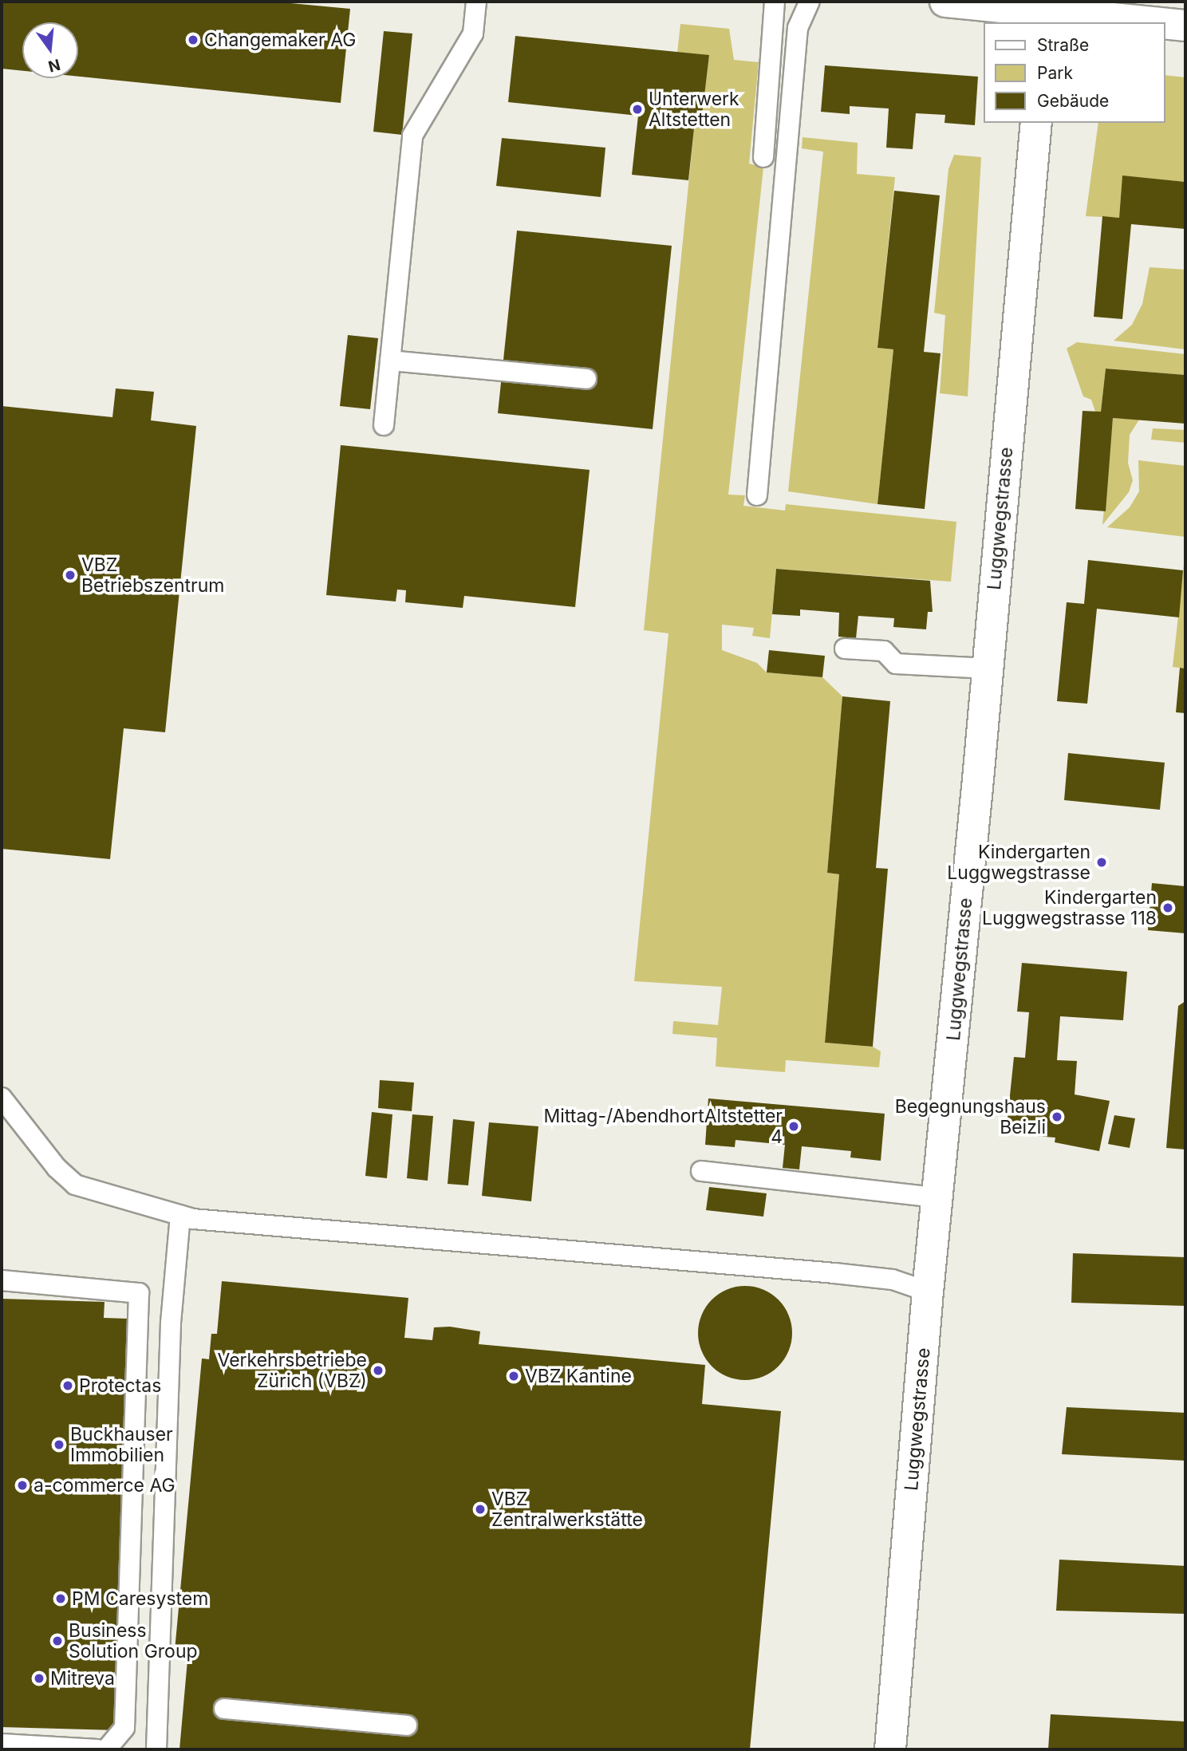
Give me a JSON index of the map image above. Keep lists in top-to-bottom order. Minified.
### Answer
{"streets":{"street":["Luggwegstrasse"]},"places":["Changemaker AG","Unterwerk Altstetten","VBZ Betriebszentrum","Kindergarten Luggwegstrasse","Kindergarten Luggwegstrasse 118","Begegnungshaus Beizli","Mittag-/AbendhortAltstetter 4","Verkehrsbetriebe Zürich (VBZ)","VBZ Kantine","Protectas","Buckhauser Immobilien","a-commerce AG","VBZ Zentralwerkstätte","PM Caresystem","Business Solution Group","Mitreva"],"legend":["Straße","Park","Gebäude"],"north":"bottom"}
